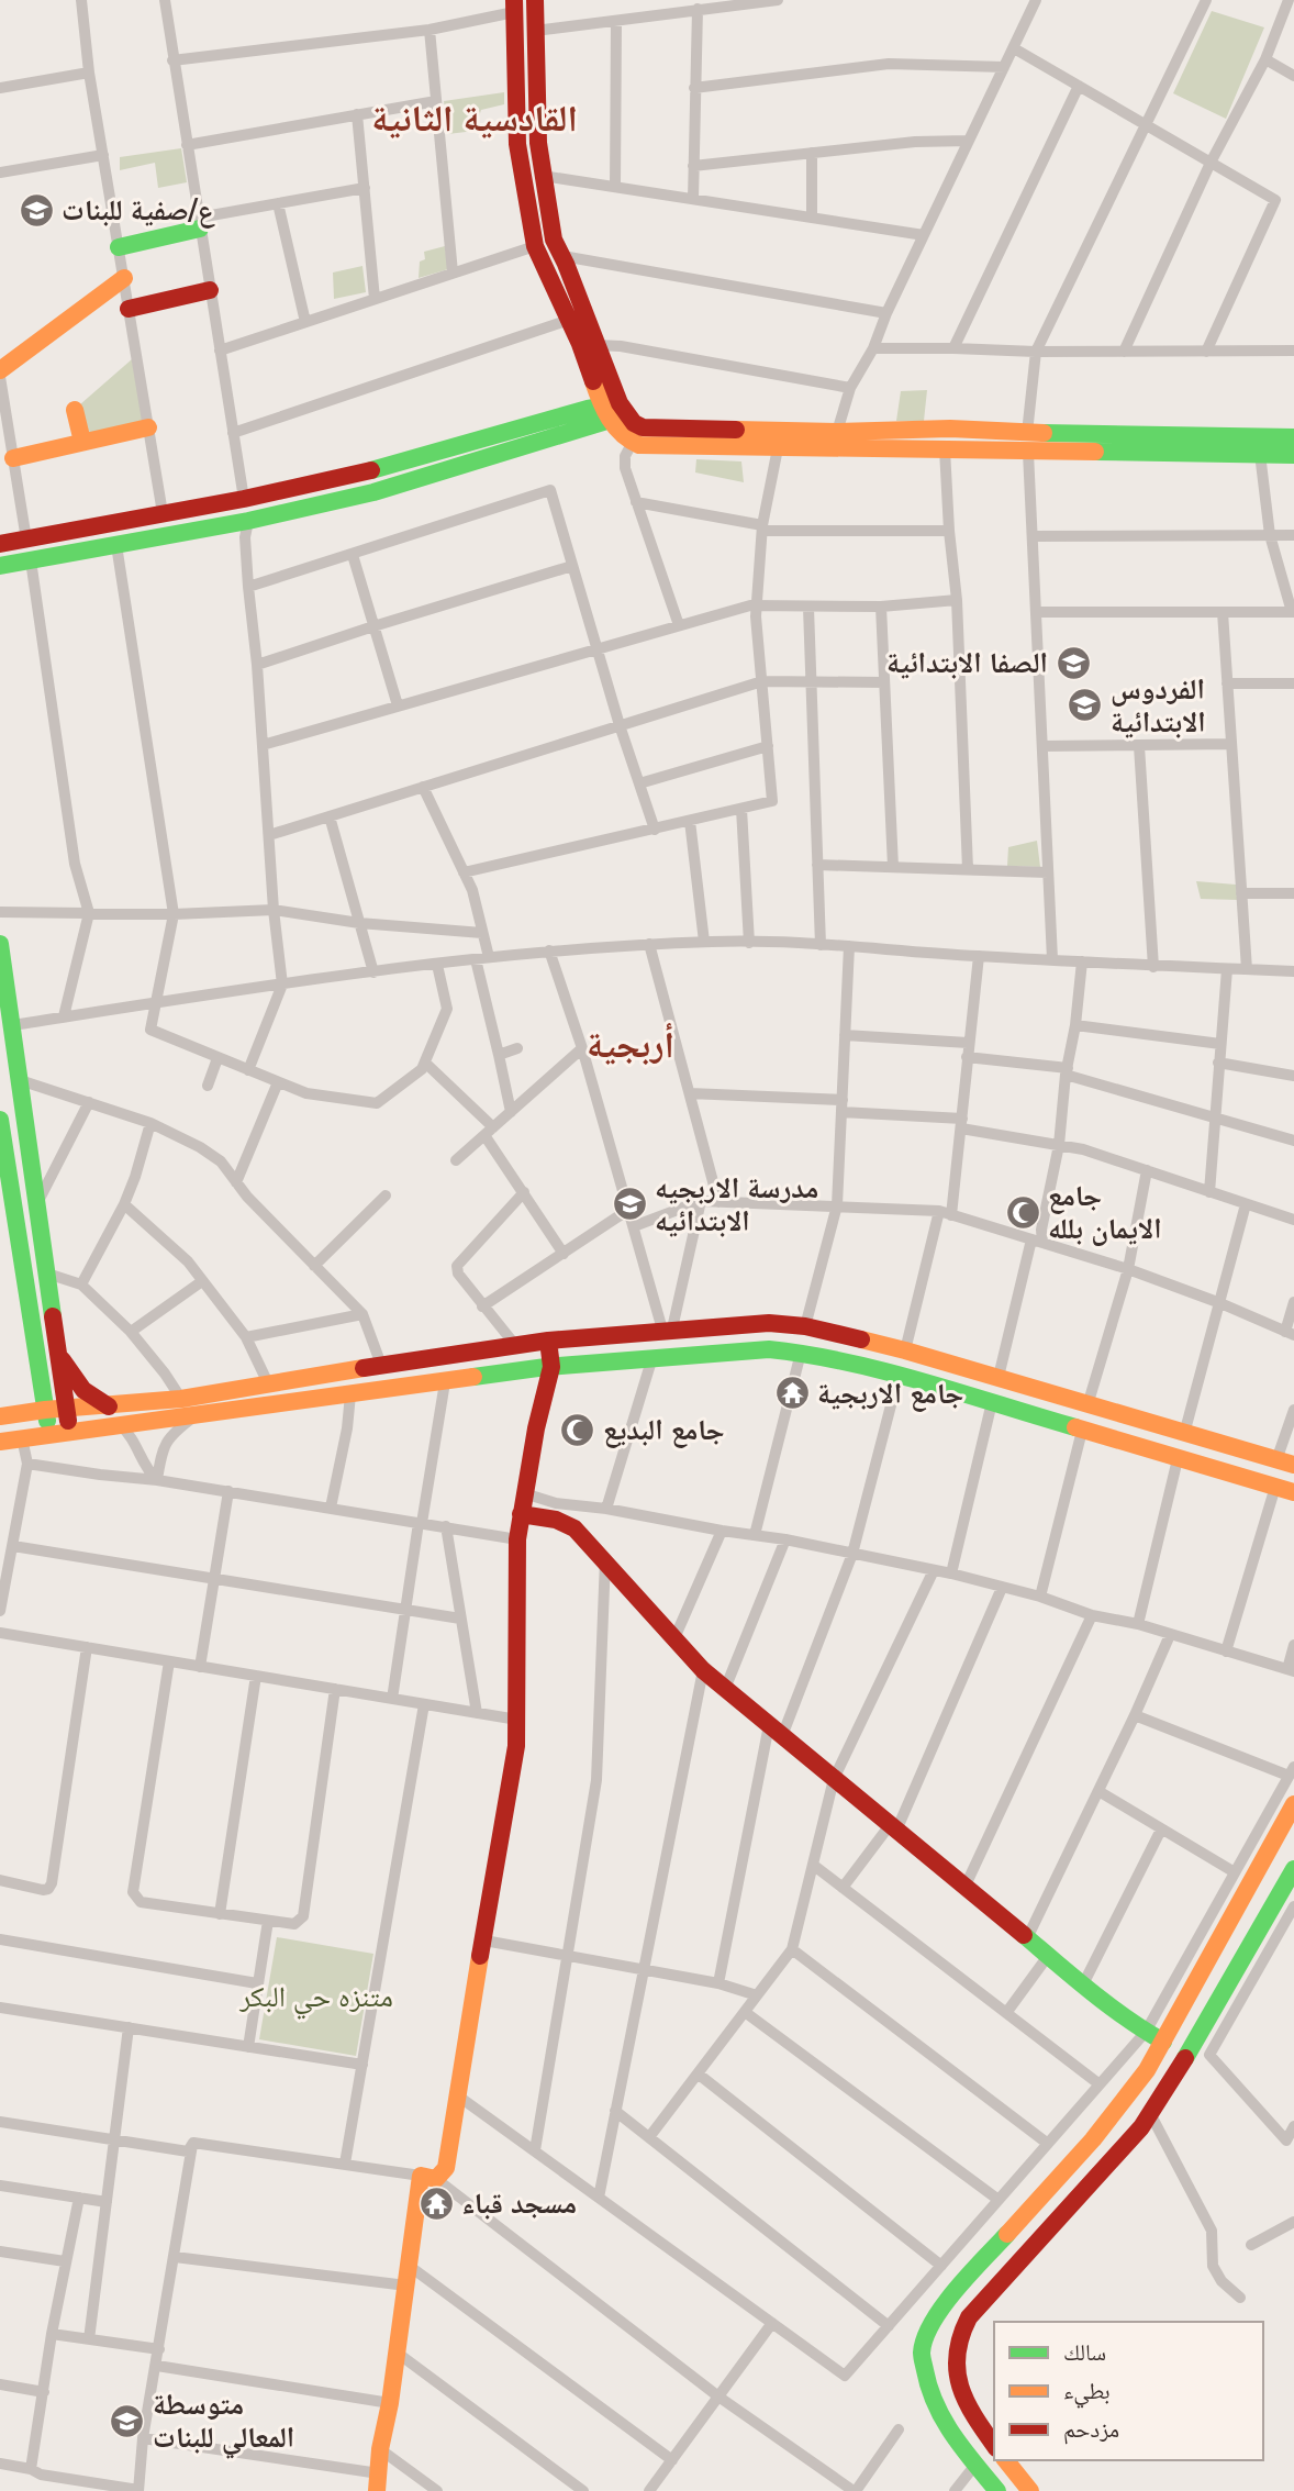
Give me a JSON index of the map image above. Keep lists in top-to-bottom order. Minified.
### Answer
{"districts":["القادسية الثانية","أربجية"],"parks":["متنزه حي البكر"],"places":{"school or university":["ع/صفية للبنات","الصفا الابتدائية","الفردوس الابتدائية","مدرسة الاربجيه الابتدائيه","متوسطة المعالي للبنات"],"mosque":["جامع الايمان بلله","جامع البديع"],"temple":["جامع الاربجية","مسجد قباء"]},"legend":["سالك","بطيء","مزدحم"]}
